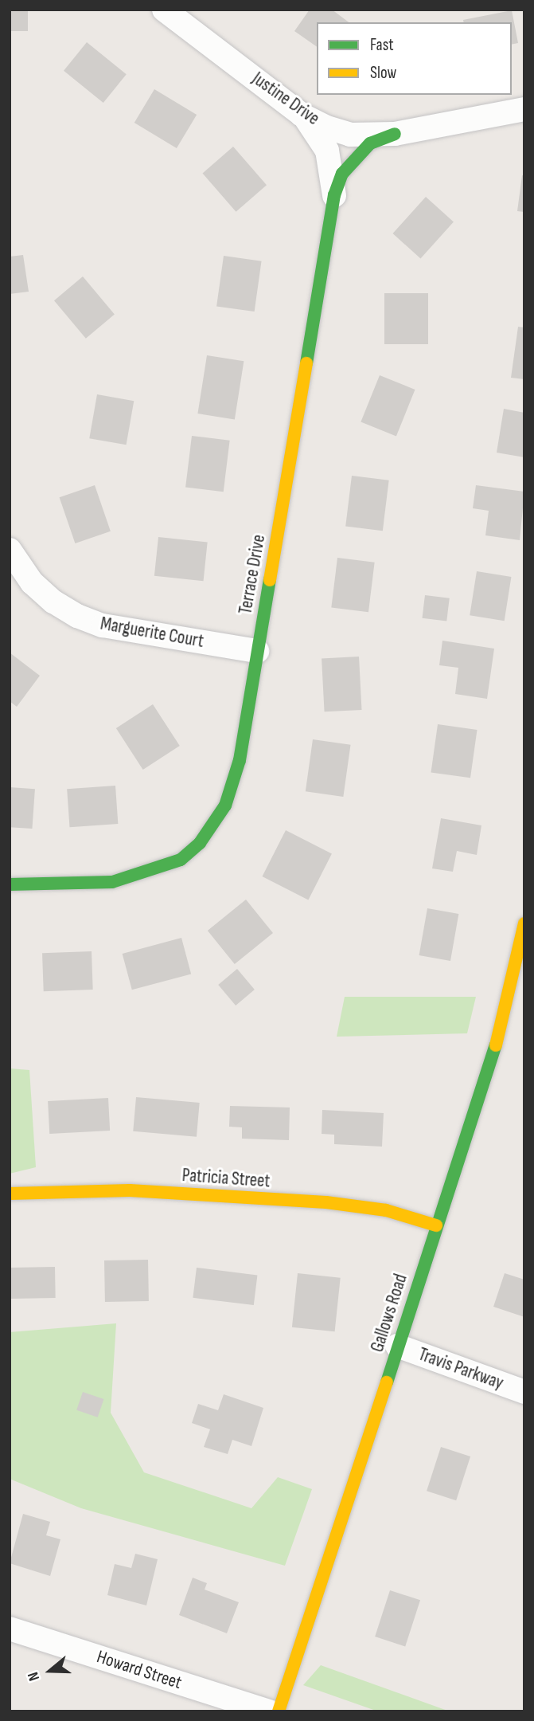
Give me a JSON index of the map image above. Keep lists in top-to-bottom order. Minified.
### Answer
{"streets":{"street":["Justine Drive","Terrace Drive","Marguerite Court","Patricia Street","Gallows Road","Travis Parkway","Howard Street"]},"crossings":[["Justine Drive","Terrace Drive"],["Terrace Drive","Marguerite Court"],["Patricia Street","Gallows Road"],["Gallows Road","Travis Parkway"]],"legend":["Fast","Slow"],"north":"left"}
